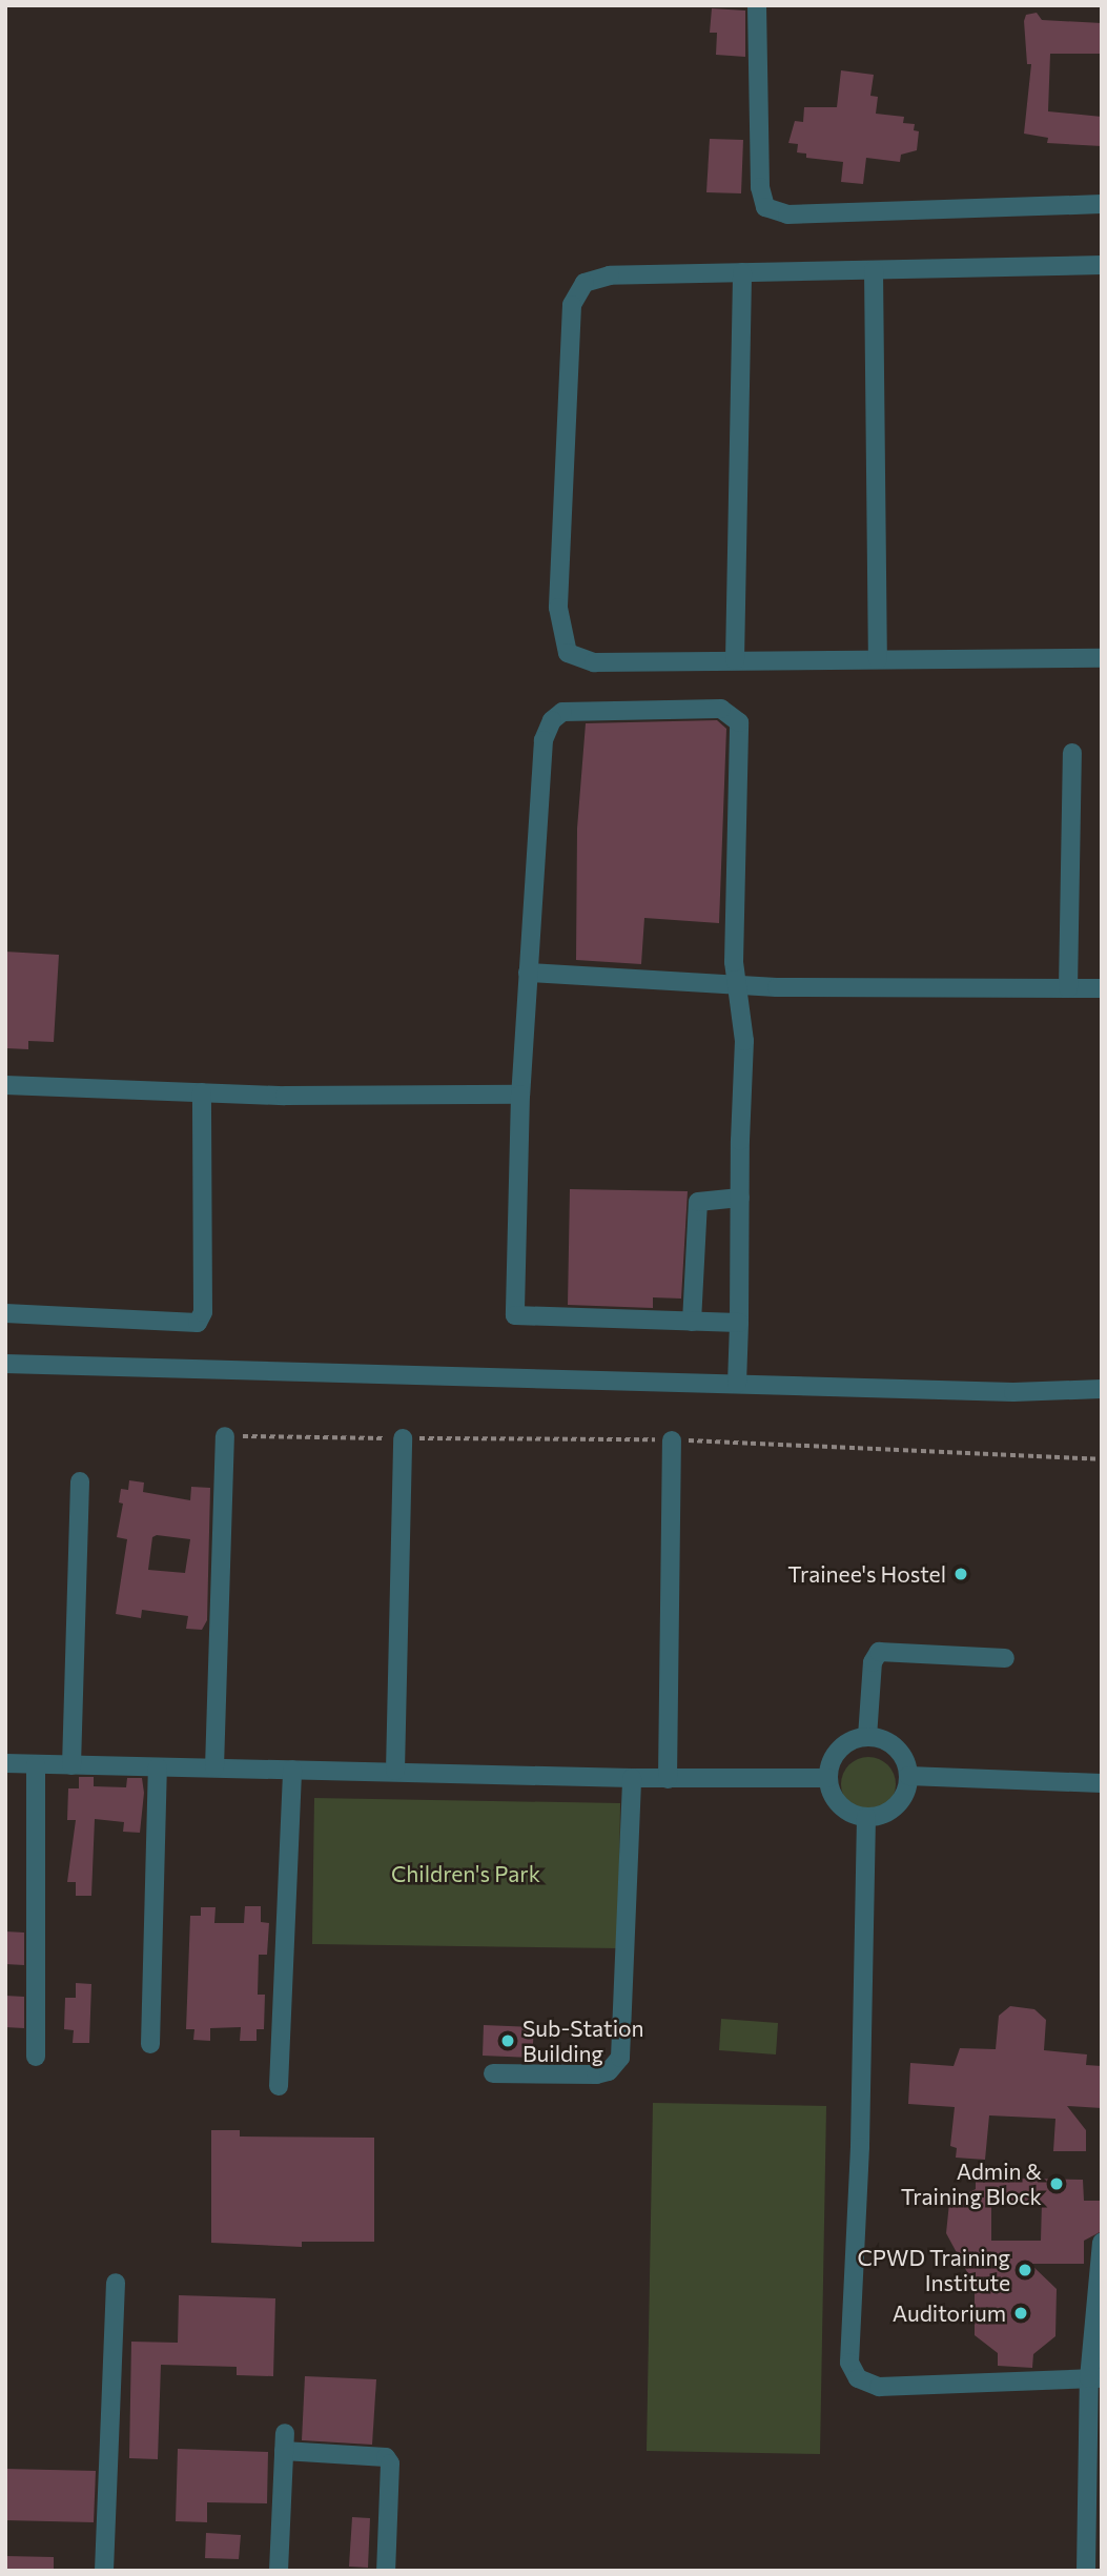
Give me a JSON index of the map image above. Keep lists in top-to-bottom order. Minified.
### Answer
{"parks":["Children's Park"],"places":["Trainee's Hostel","Sub-Station Building","Admin & Training Block","CPWD Training Institute","Auditorium"]}
